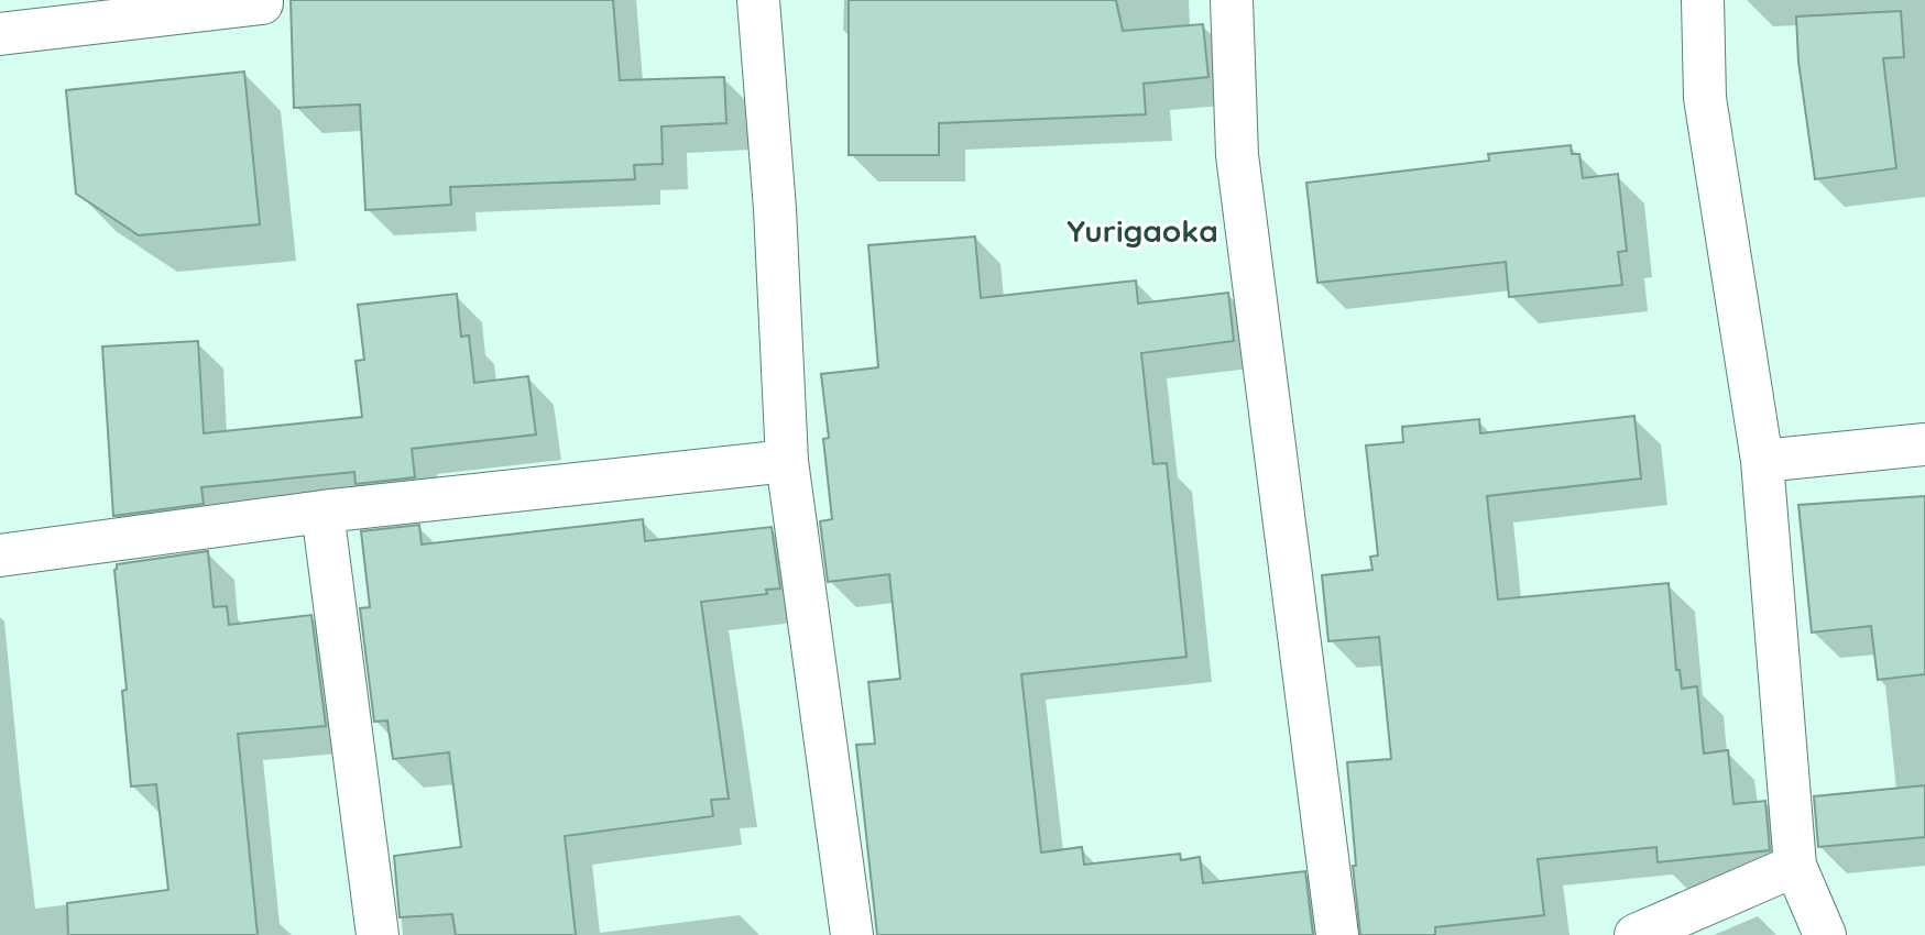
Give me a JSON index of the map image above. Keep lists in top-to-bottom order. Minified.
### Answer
{"districts":["Yurigaoka"]}
